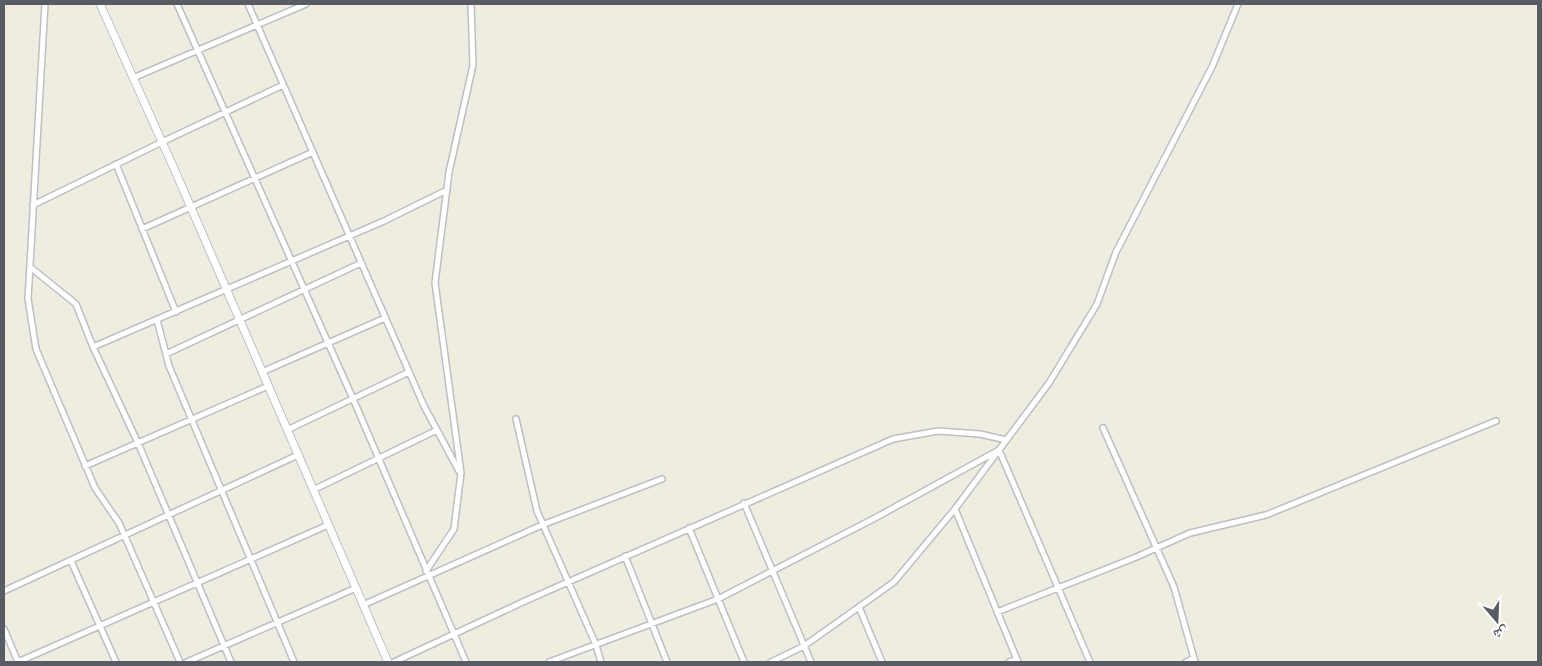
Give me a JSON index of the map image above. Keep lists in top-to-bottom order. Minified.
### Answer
{"north":"bottom"}
